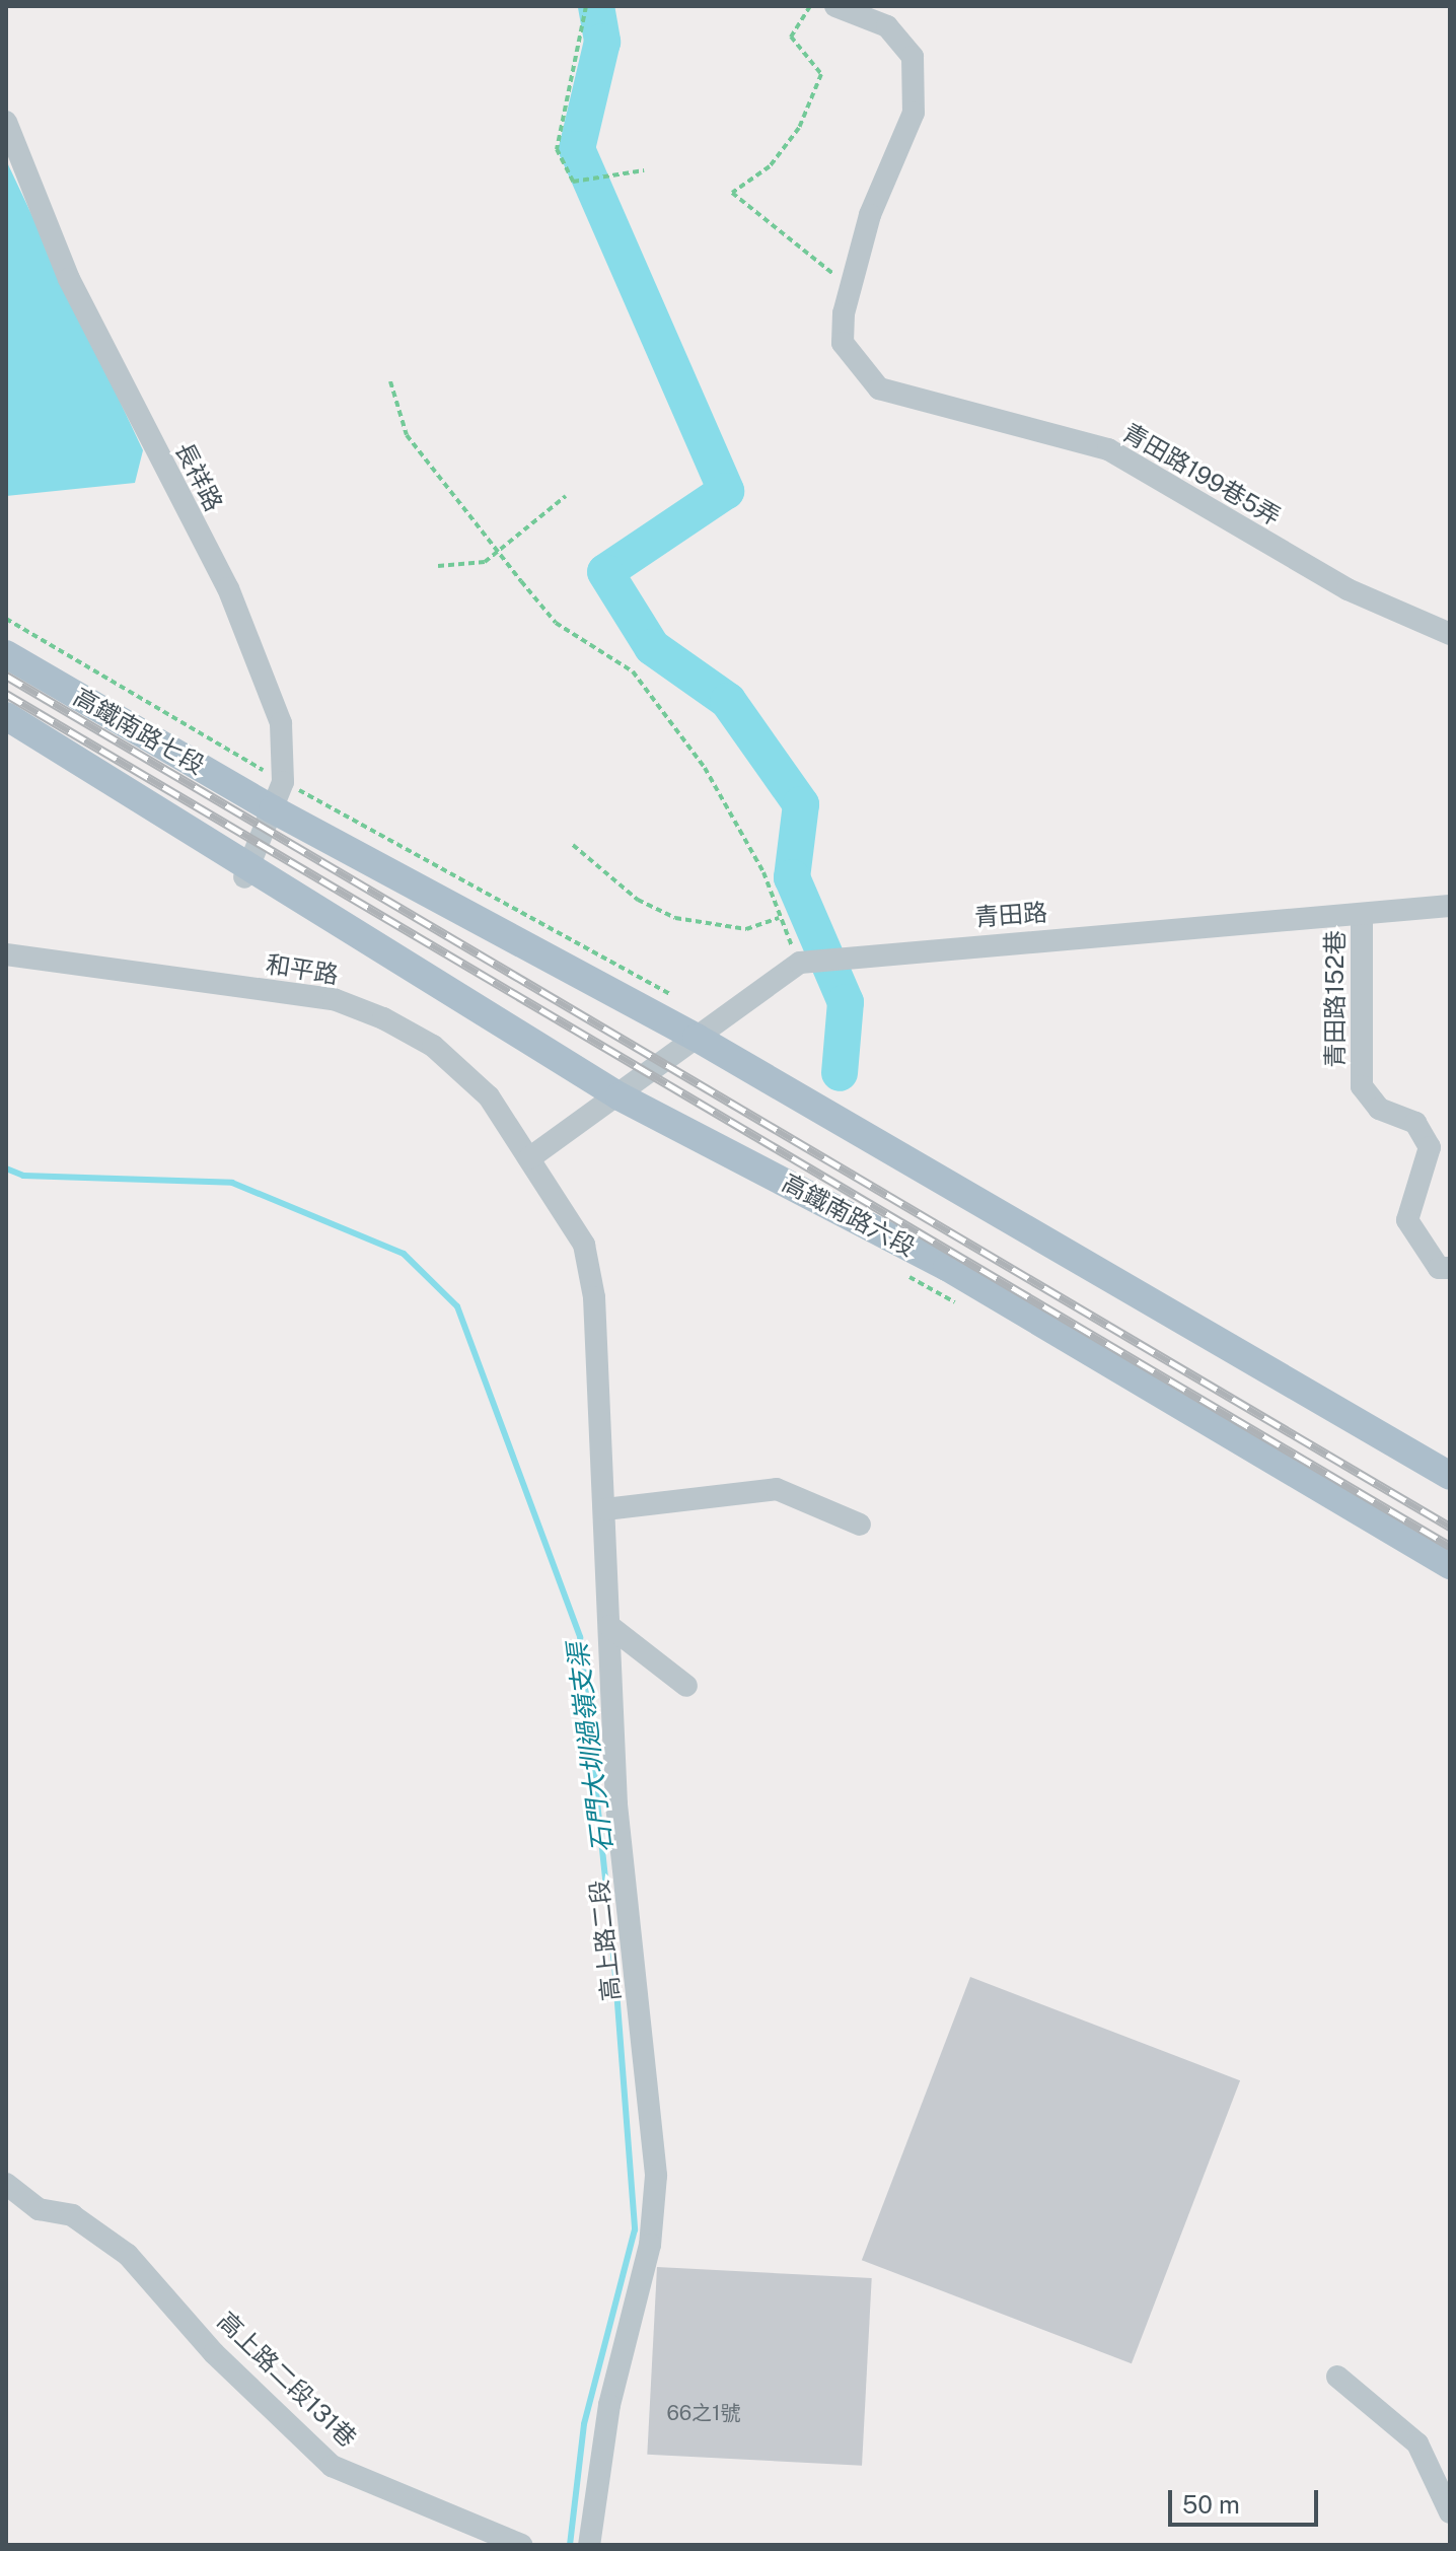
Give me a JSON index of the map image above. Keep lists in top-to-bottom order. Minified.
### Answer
{"streets":{"main road":["高鐵南路七段","高鐵南路六段"],"street":["青田路199巷5弄","長祥路","青田路","和平路","青田路152巷","高上路二段","高上路二段131巷"]},"crossings":[["長祥路","高鐵南路七段"],["長祥路","高鐵南路六段"],["青田路","青田路152巷"],["青田路","高鐵南路六段"],["和平路","高上路二段"]],"water":["石門大圳過嶺支渠"],"house_numbers":["66之1號"],"scale_bar":"50 m"}
